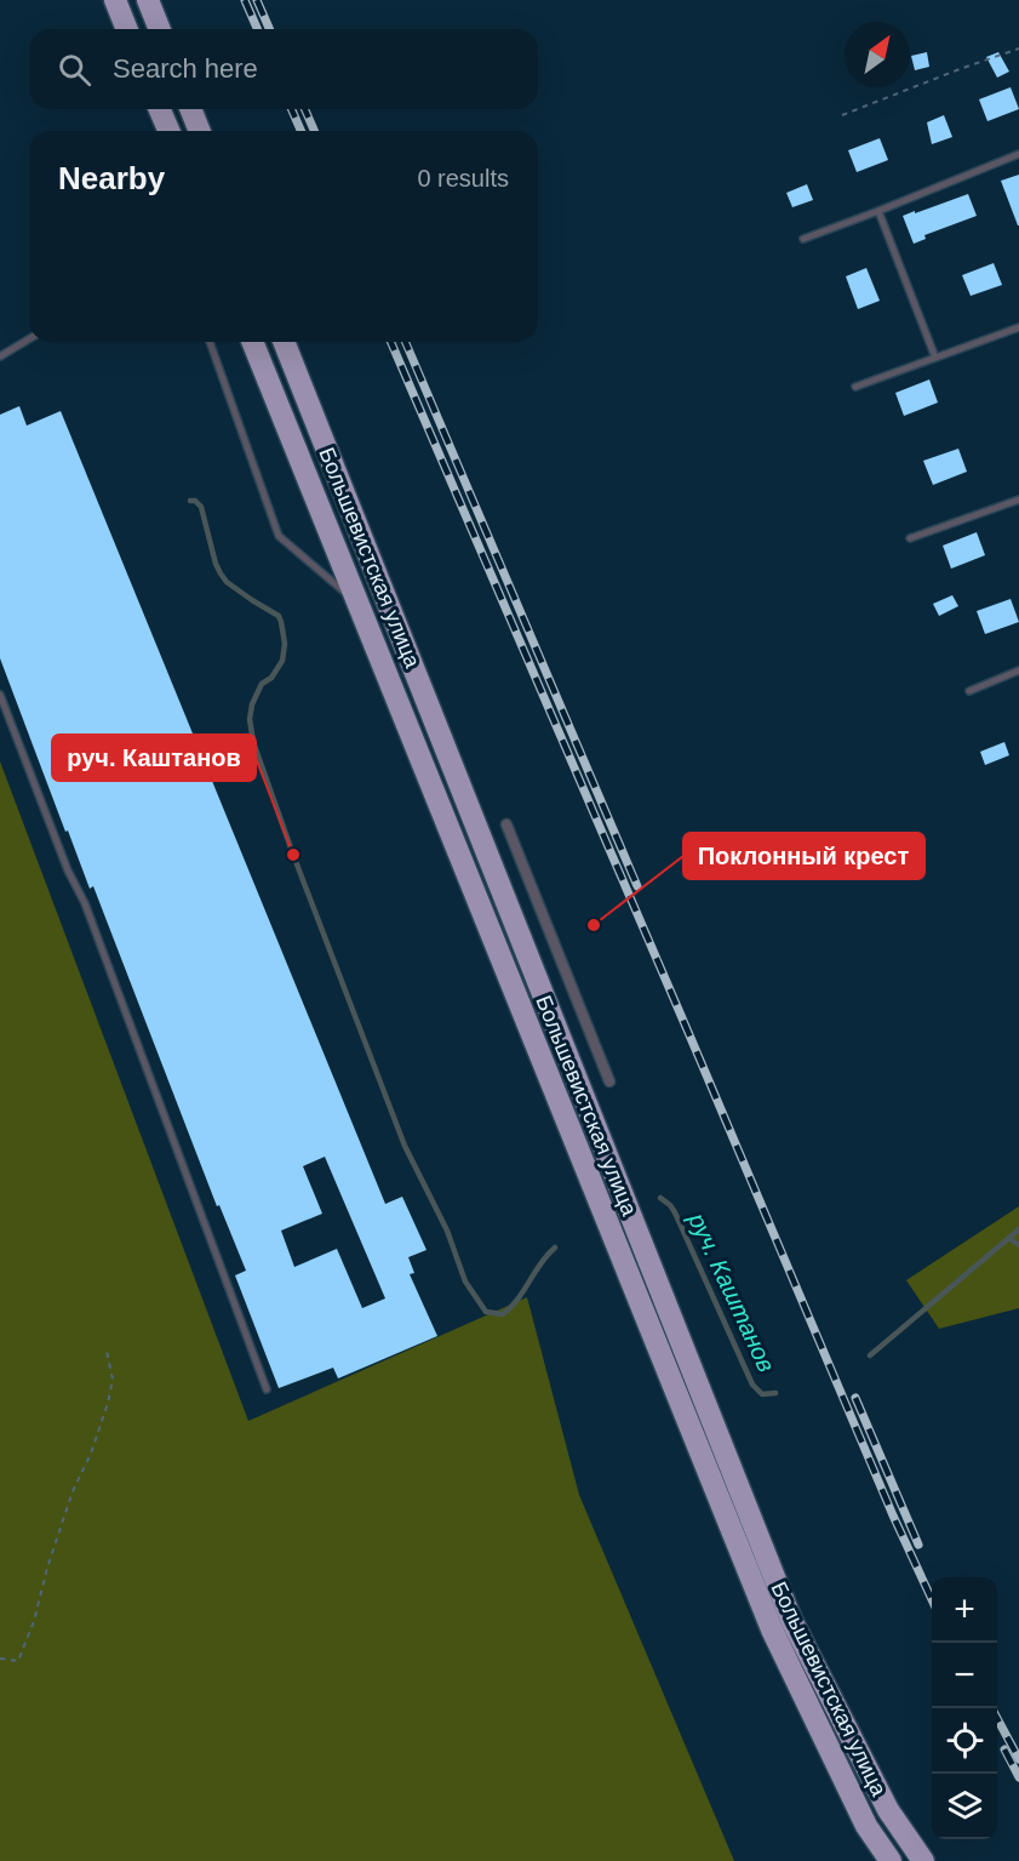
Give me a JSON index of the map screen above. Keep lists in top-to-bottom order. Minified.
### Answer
{"streets":{"highway":["Большевистская улица"]},"water":["руч. Каштанов"],"places":["руч. Каштанов","Поклонный крест"],"north":"top right","page":{"search":"Search here","heading":["Nearby","0 results"],"map_buttons":["+","−"]}}
